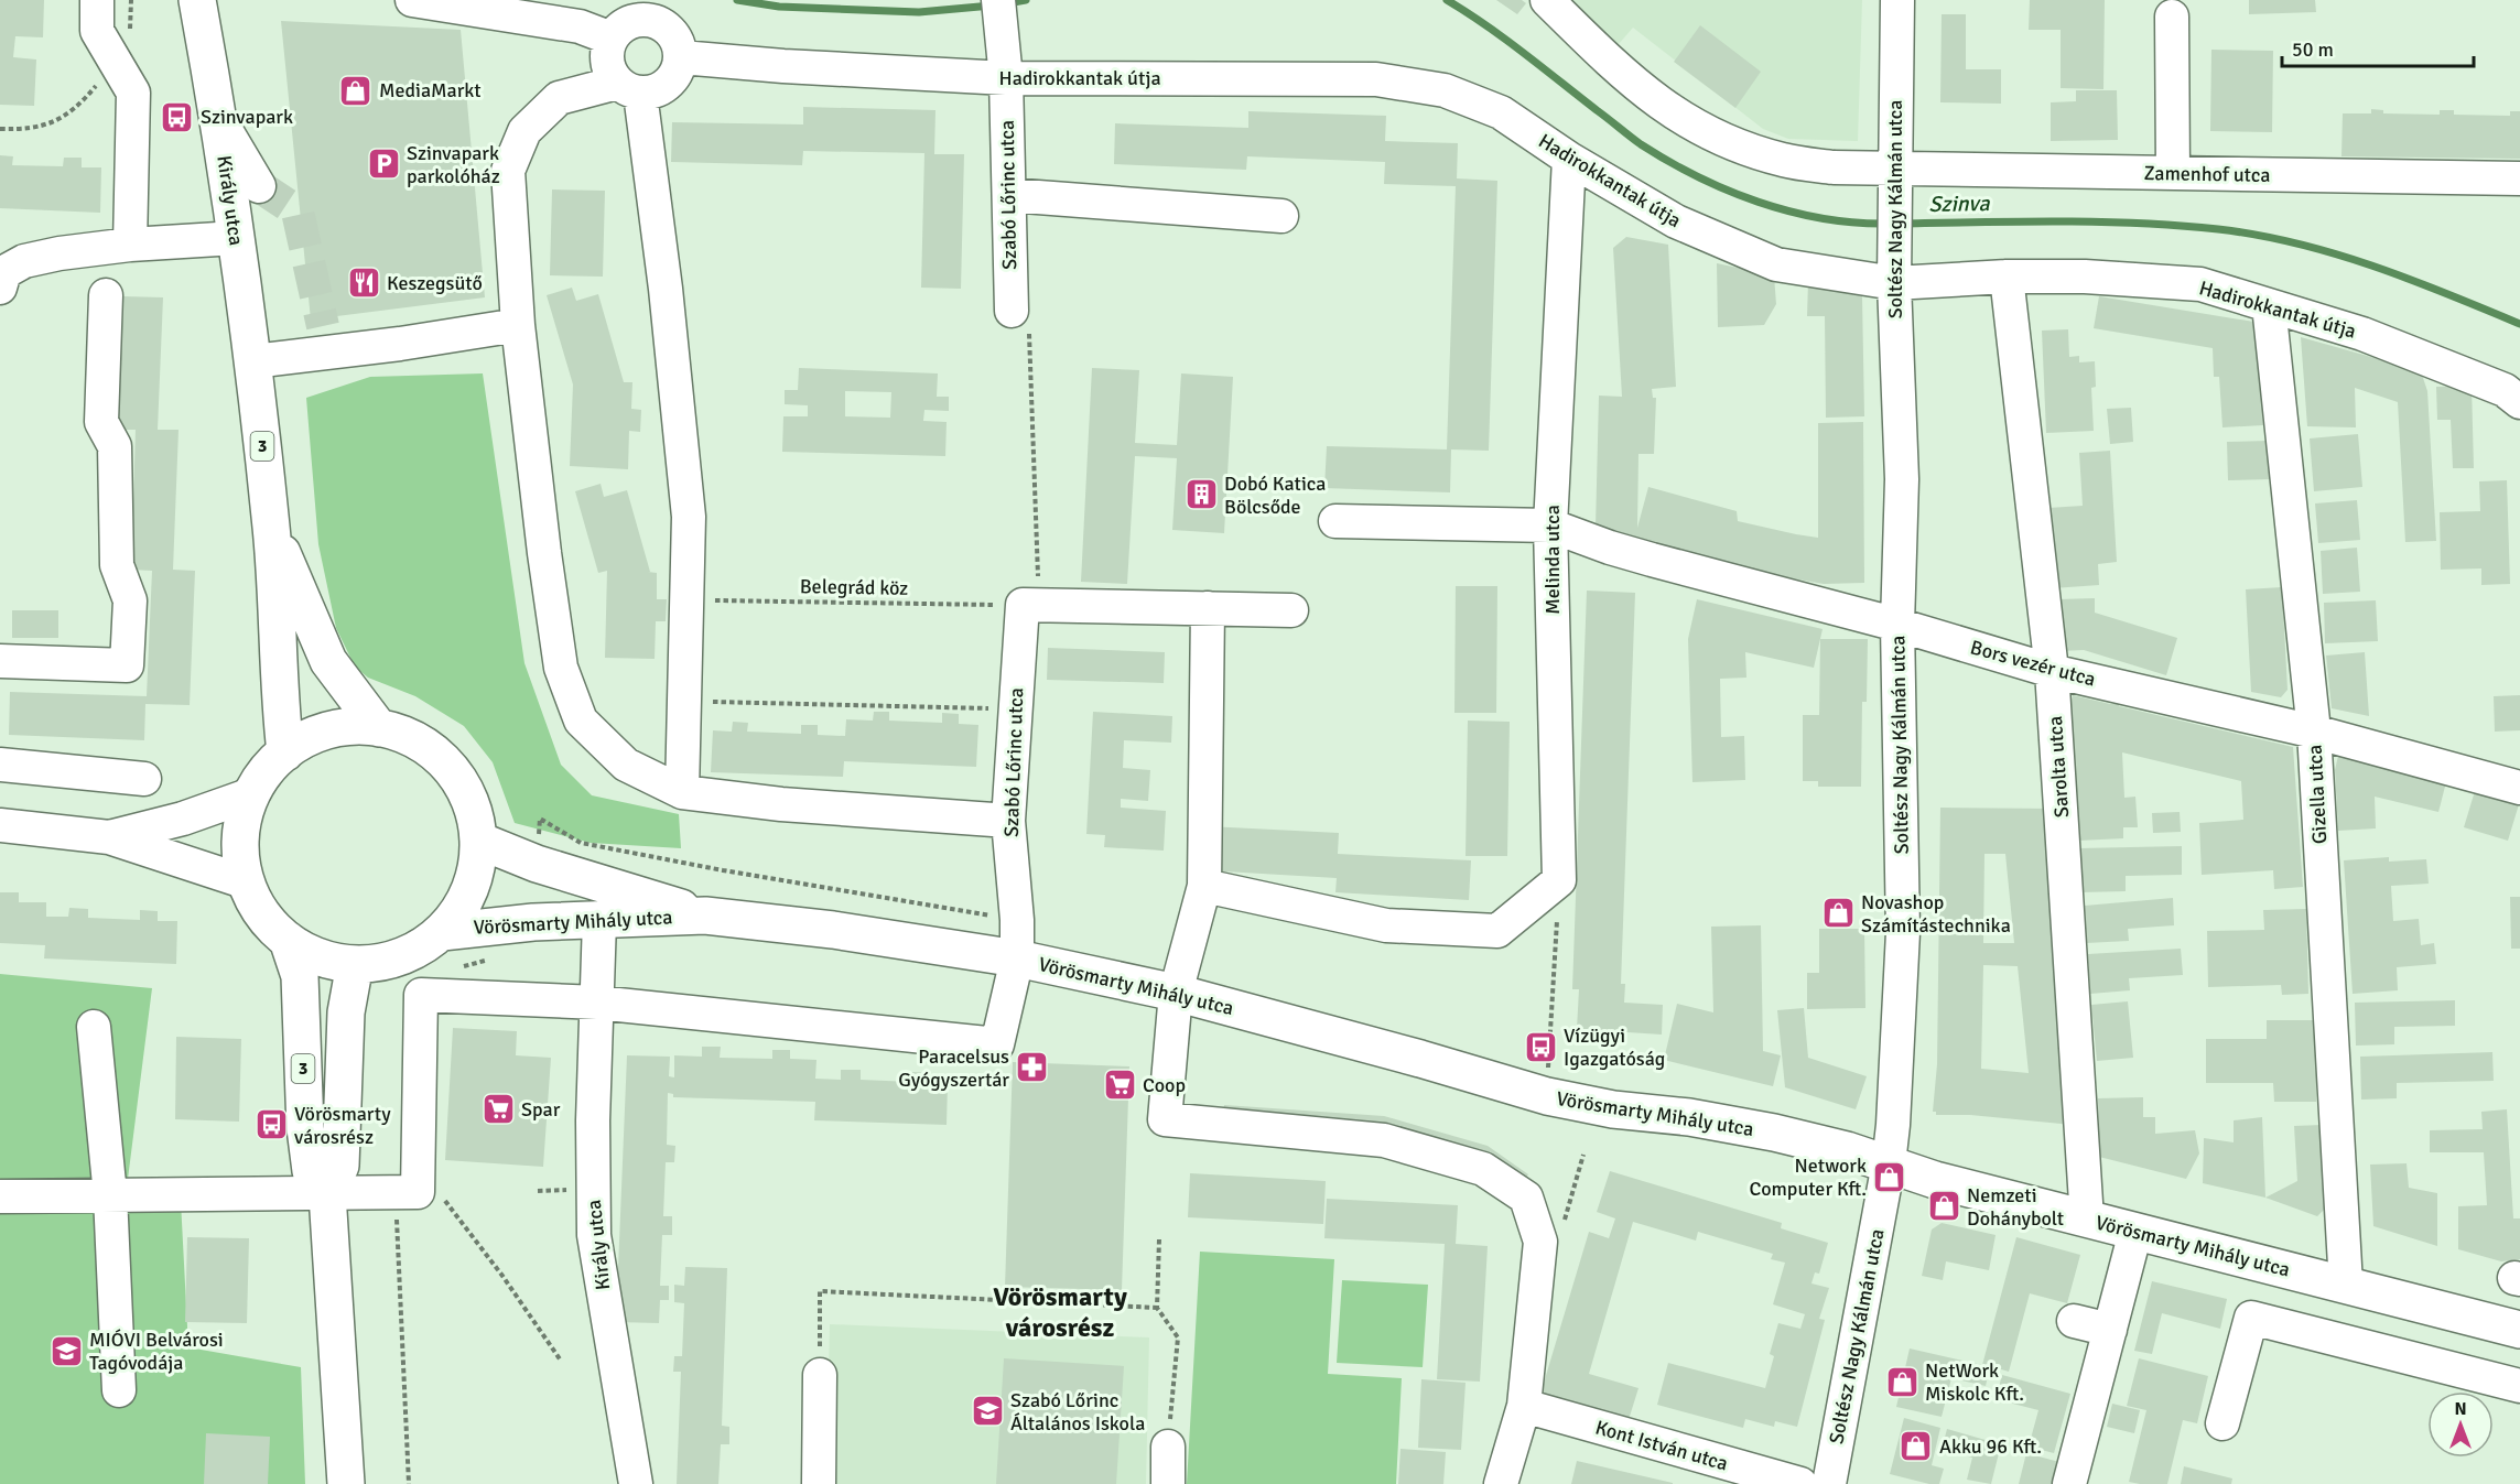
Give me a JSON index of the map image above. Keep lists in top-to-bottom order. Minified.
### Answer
{"streets":{"main road":["Király utca","3","Vörösmarty Mihály utca"],"street":["Hadirokkantak útja","Zamenhof utca","Szabó Lőrinc utca","Soltész Nagy Kálmán utca","Melinda utca","Bors vezér utca","Sarolta utca","Gizella utca","Kont István utca"],"path":["Belegrád köz"]},"crossings":[["Hadirokkantak útja","Szabó Lőrinc utca"],["Hadirokkantak útja","Soltész Nagy Kálmán utca"],["Hadirokkantak útja","Melinda utca"],["Hadirokkantak útja","Sarolta utca"],["Hadirokkantak útja","Gizella utca"],["Zamenhof utca","Soltész Nagy Kálmán utca"],["Szabó Lőrinc utca","Király utca"],["Szabó Lőrinc utca","Belegrád köz"],["Szabó Lőrinc utca","Vörösmarty Mihály utca"],["Király utca","3"],["Király utca","Vörösmarty Mihály utca"],["Soltész Nagy Kálmán utca","Bors vezér utca"],["Soltész Nagy Kálmán utca","Vörösmarty Mihály utca"],["3","Vörösmarty Mihály utca"],["Melinda utca","Bors vezér utca"],["Bors vezér utca","Sarolta utca"],["Bors vezér utca","Gizella utca"],["Sarolta utca","Vörösmarty Mihály utca"],["Gizella utca","Vörösmarty Mihály utca"]],"districts":["Vörösmarty városrész"],"water":["Szinva"],"places":{"shop":["MediaMarkt","Novashop Számítástechnika","Network Computer Kft.","Nemzeti Dohánybolt","NetWork Miskolc Kft.","Akku 96 Kft."],"bus stop":["Szinvapark","Vízügyi Igazgatóság","Vörösmarty városrész"],"parking":["Szinvapark parkolóház"],"restaurant":["Keszegsütő"],"building":["Dobó Katica Bölcsőde"],"pharmacy":["Paracelsus Gyógyszertár"],"supermarket":["Coop","Spar"],"school or university":["MIÓVI Belvárosi Tagóvodája","Szabó Lőrinc Általános Iskola"]},"scale_bar":"50 m","north":"top"}
